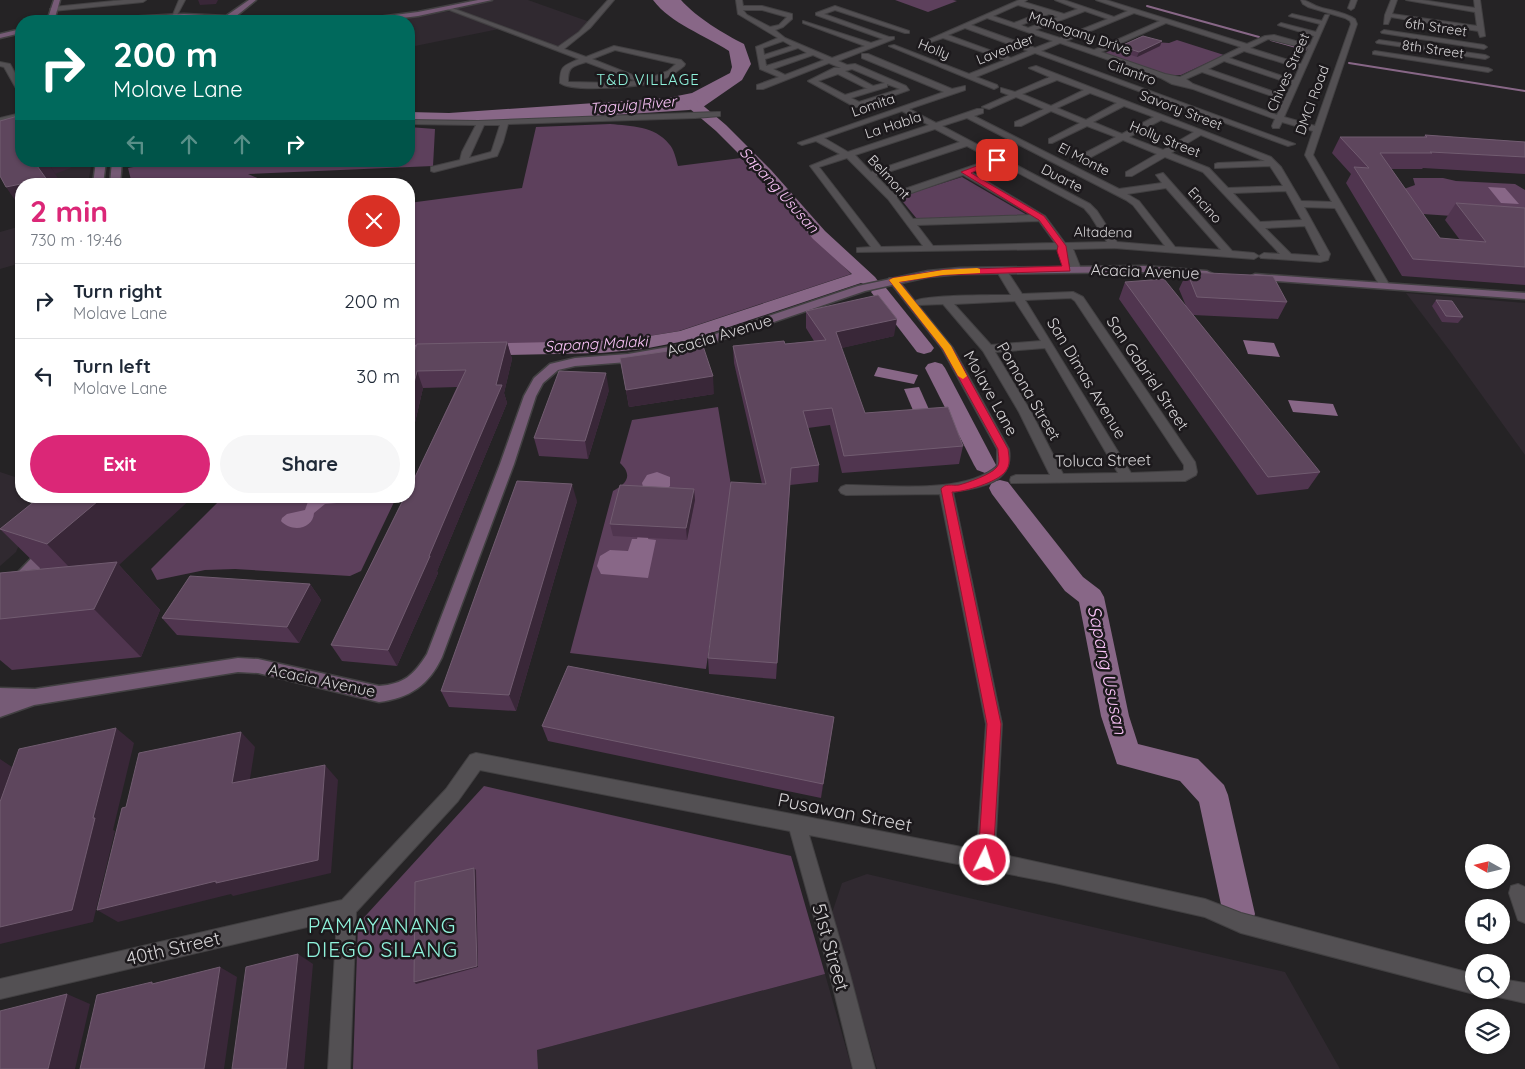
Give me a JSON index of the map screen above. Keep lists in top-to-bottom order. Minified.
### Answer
{"streets":{"street":["6th Street","Mahogany Drive","Holly","Lavender","8th Street","Cilantro","Chives Street","DMCI Road","Lomita","Savory Street","La Habla","Holly Street","El Monte","Belmont","Duarte","Encino","Altadena","Acacia Avenue","San Gabriel Street","San Dimas Avenue","Pomona Street","Molave Lane","Toluca Street","Pusawan Street","51st Street","40th Street"]},"crossings":[["Mahogany Drive","Lavender"],["Holly","Lavender"],["Lavender","Cilantro"],["Cilantro","Chives Street"],["Lomita","Belmont"],["Lomita","Duarte"],["Savory Street","La Habla"],["La Habla","Holly Street"],["La Habla","El Monte"],["La Habla","Belmont"],["La Habla","Duarte"],["La Habla","Altadena"],["Holly Street","Altadena"],["El Monte","Altadena"],["Belmont","Altadena"],["Duarte","Altadena"],["Encino","Altadena"],["Acacia Avenue","San Dimas Avenue"],["Acacia Avenue","Molave Lane"],["San Gabriel Street","San Dimas Avenue"],["San Gabriel Street","Toluca Street"],["San Dimas Avenue","Toluca Street"],["Pomona Street","Toluca Street"],["Pusawan Street","51st Street"],["Pusawan Street","40th Street"]],"districts":["T&D VILLAGE","PAMAYANANG DIEGO SILANG"],"water":["Taguig River","Sapang Ususan","Sapang Malaki"],"north":"left","page":{"turn":["200 m","Molave Lane"],"heading":["2 min","730 m · 19:46"],"list":[{"name":"Turn right","note":"Molave Lane","value":"200 m"},{"name":"Turn left","note":"Molave Lane","value":"30 m"}],"buttons":["Exit","Share"]}}
